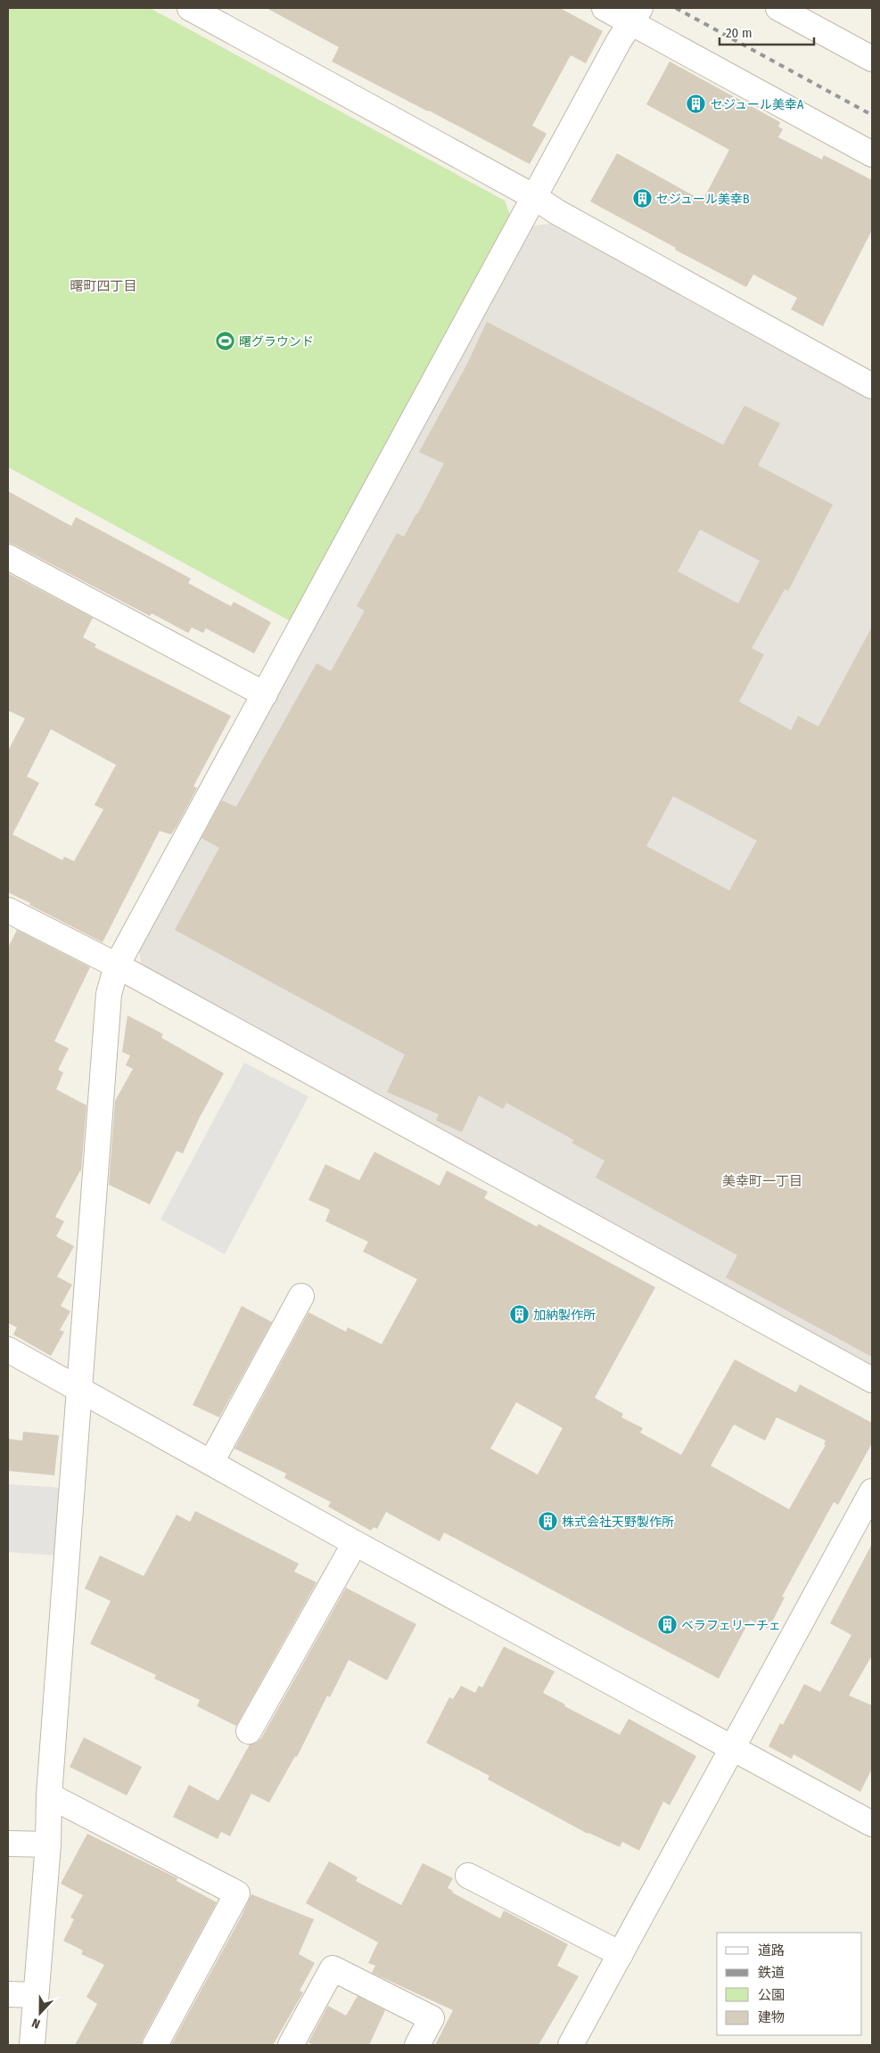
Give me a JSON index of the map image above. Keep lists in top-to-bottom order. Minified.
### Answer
{"districts":["曙町四丁目","美幸町一丁目"],"places":{"building":["セジュール美幸A","セジュール美幸B","加納製作所","株式会社天野製作所","ベラフェリーチェ"],"sports":["曙グラウンド"]},"legend":["道路","鉄道","公園","建物"],"scale_bar":"20 m","north":"bottom"}
